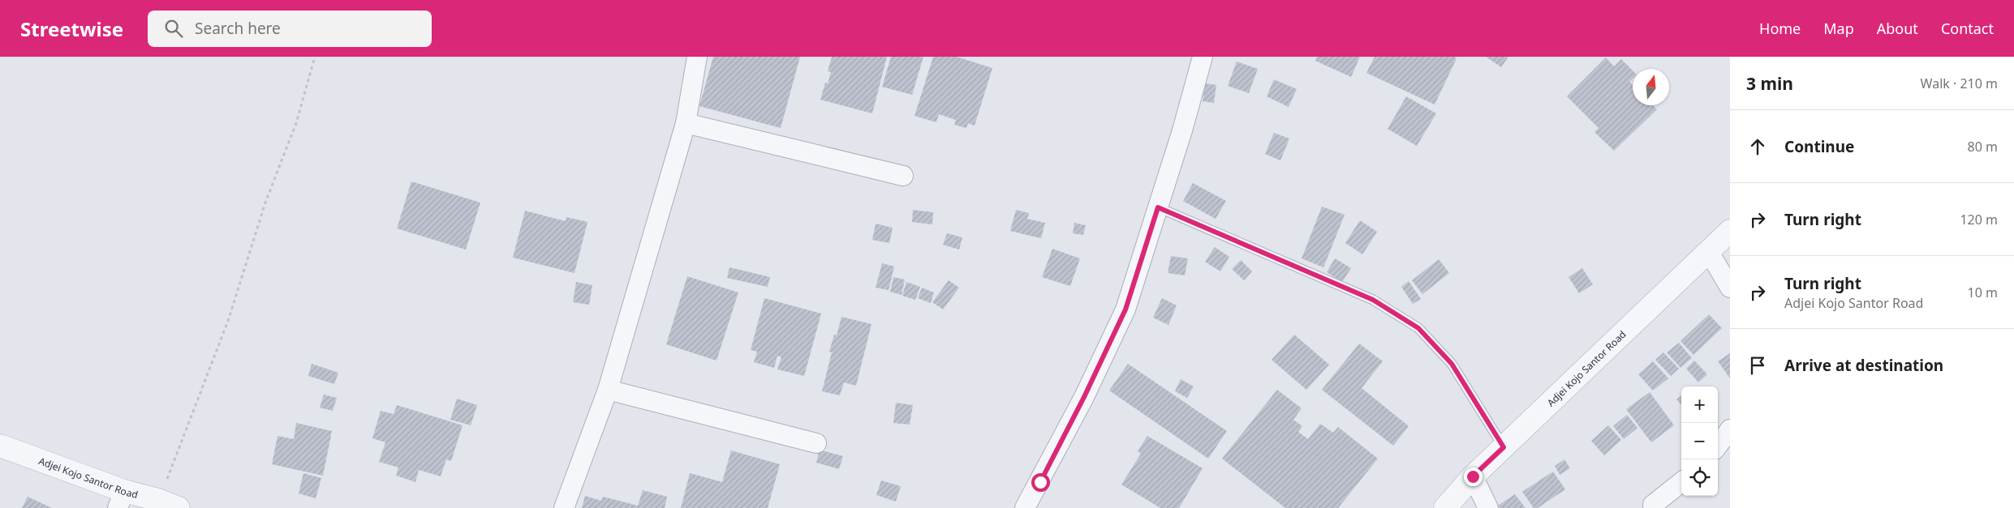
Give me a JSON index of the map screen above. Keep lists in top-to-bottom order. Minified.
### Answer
{"streets":{"street":["Adjei Kojo Santor Road"]},"north":"top","page":{"header":"Streetwise","search":"Search here","nav":["Home","Map","About","Contact"],"heading":["3 min","Walk · 210 m"],"list":[["Continue","80 m"],["Turn right","120 m"],["Turn right","Adjei Kojo Santor Road","10 m"],"Arrive at destination"],"map_buttons":["+","−"]}}
